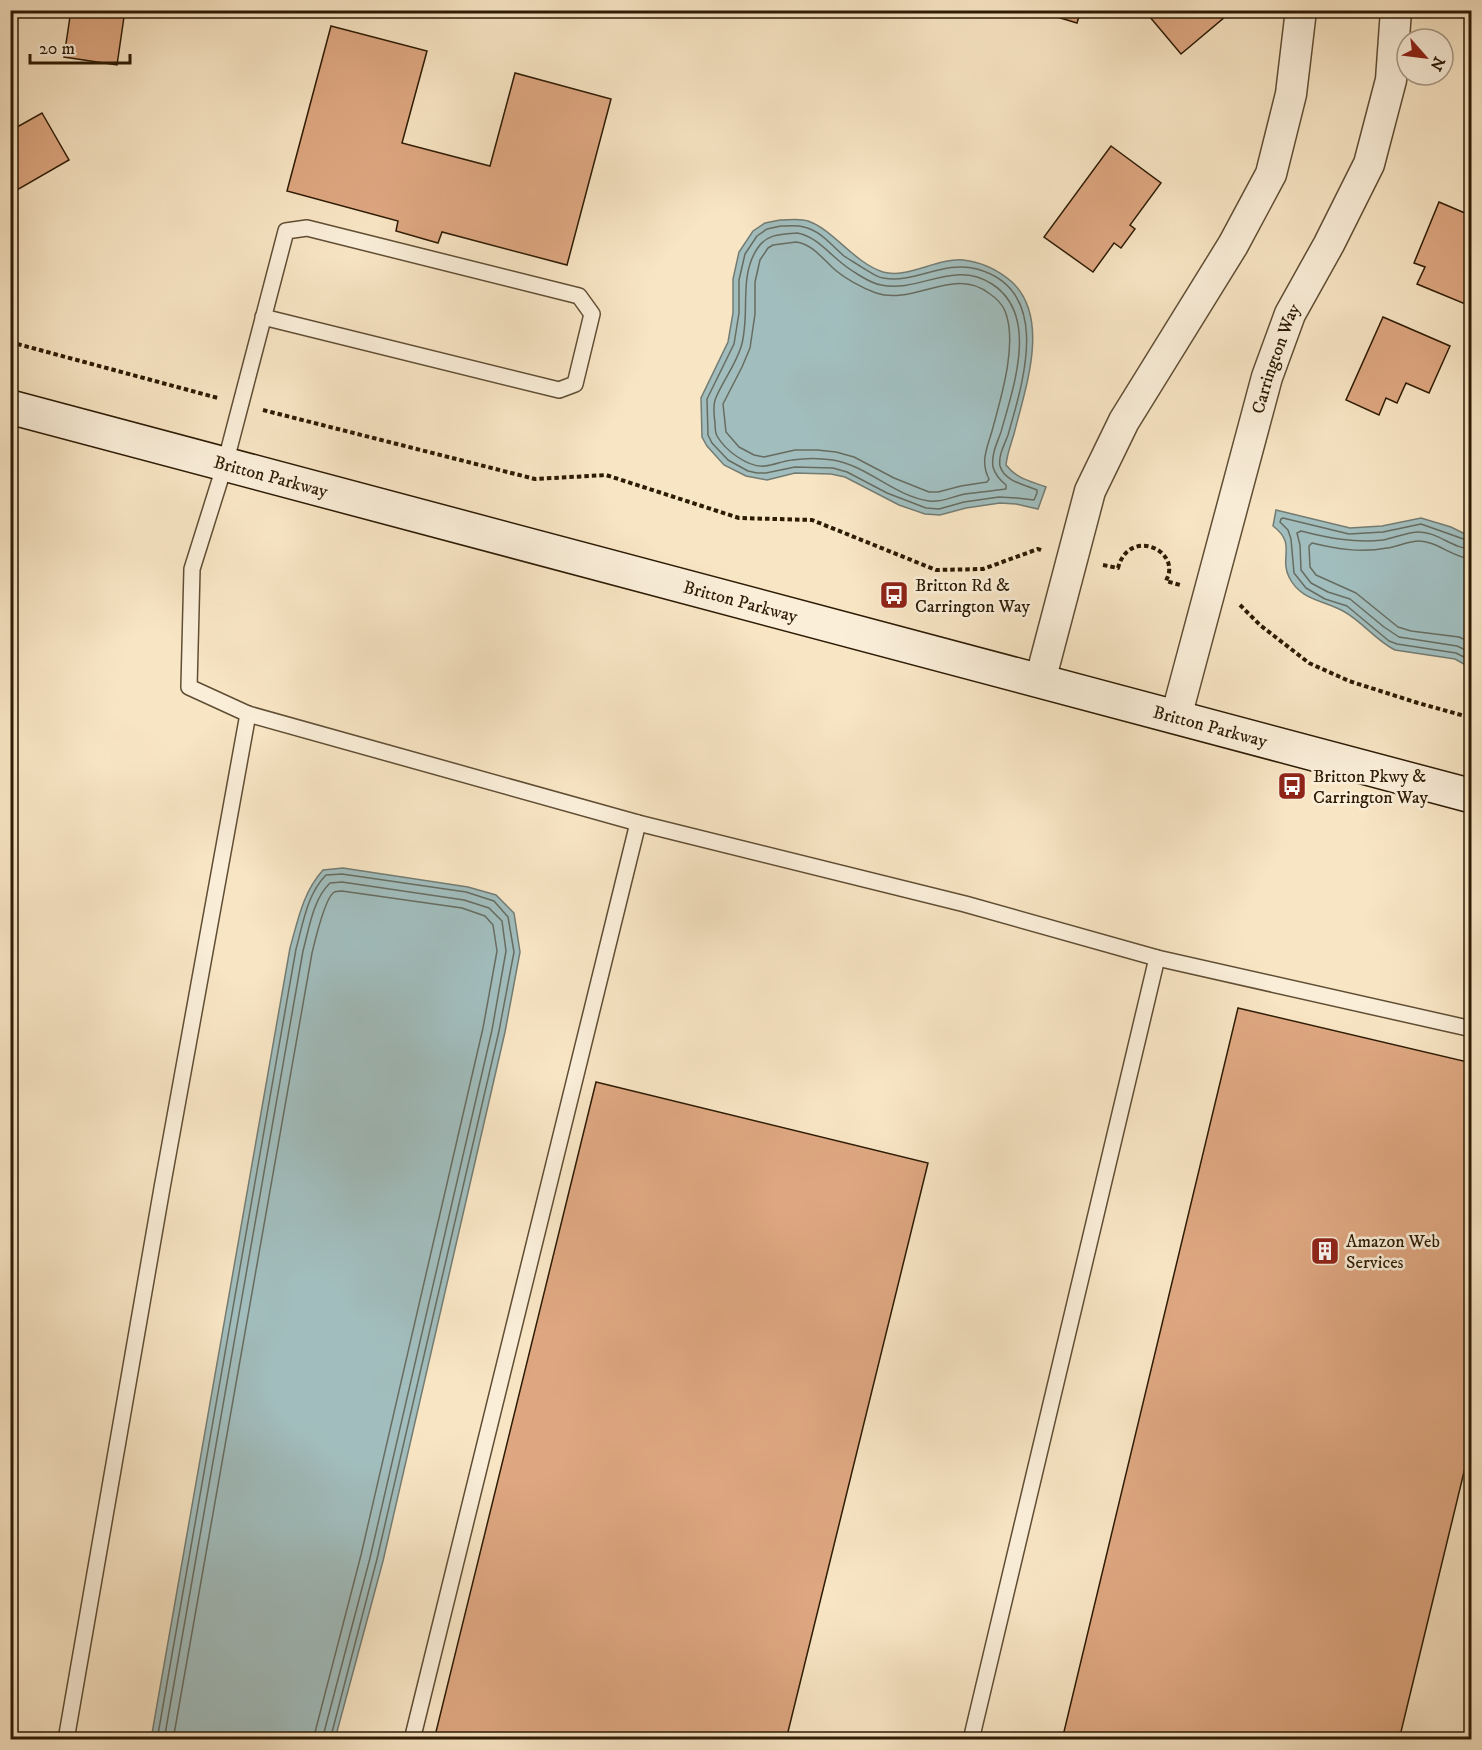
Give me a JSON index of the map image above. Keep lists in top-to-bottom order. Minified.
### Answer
{"streets":{"main road":["Britton Parkway"],"street":["Carrington Way"]},"crossings":[["Carrington Way","Britton Parkway"]],"places":{"bus stop":["Britton Rd & Carrington Way","Britton Pkwy & Carrington Way"],"building":["Amazon Web Services"]},"scale_bar":"20 m","north":"bottom right"}
